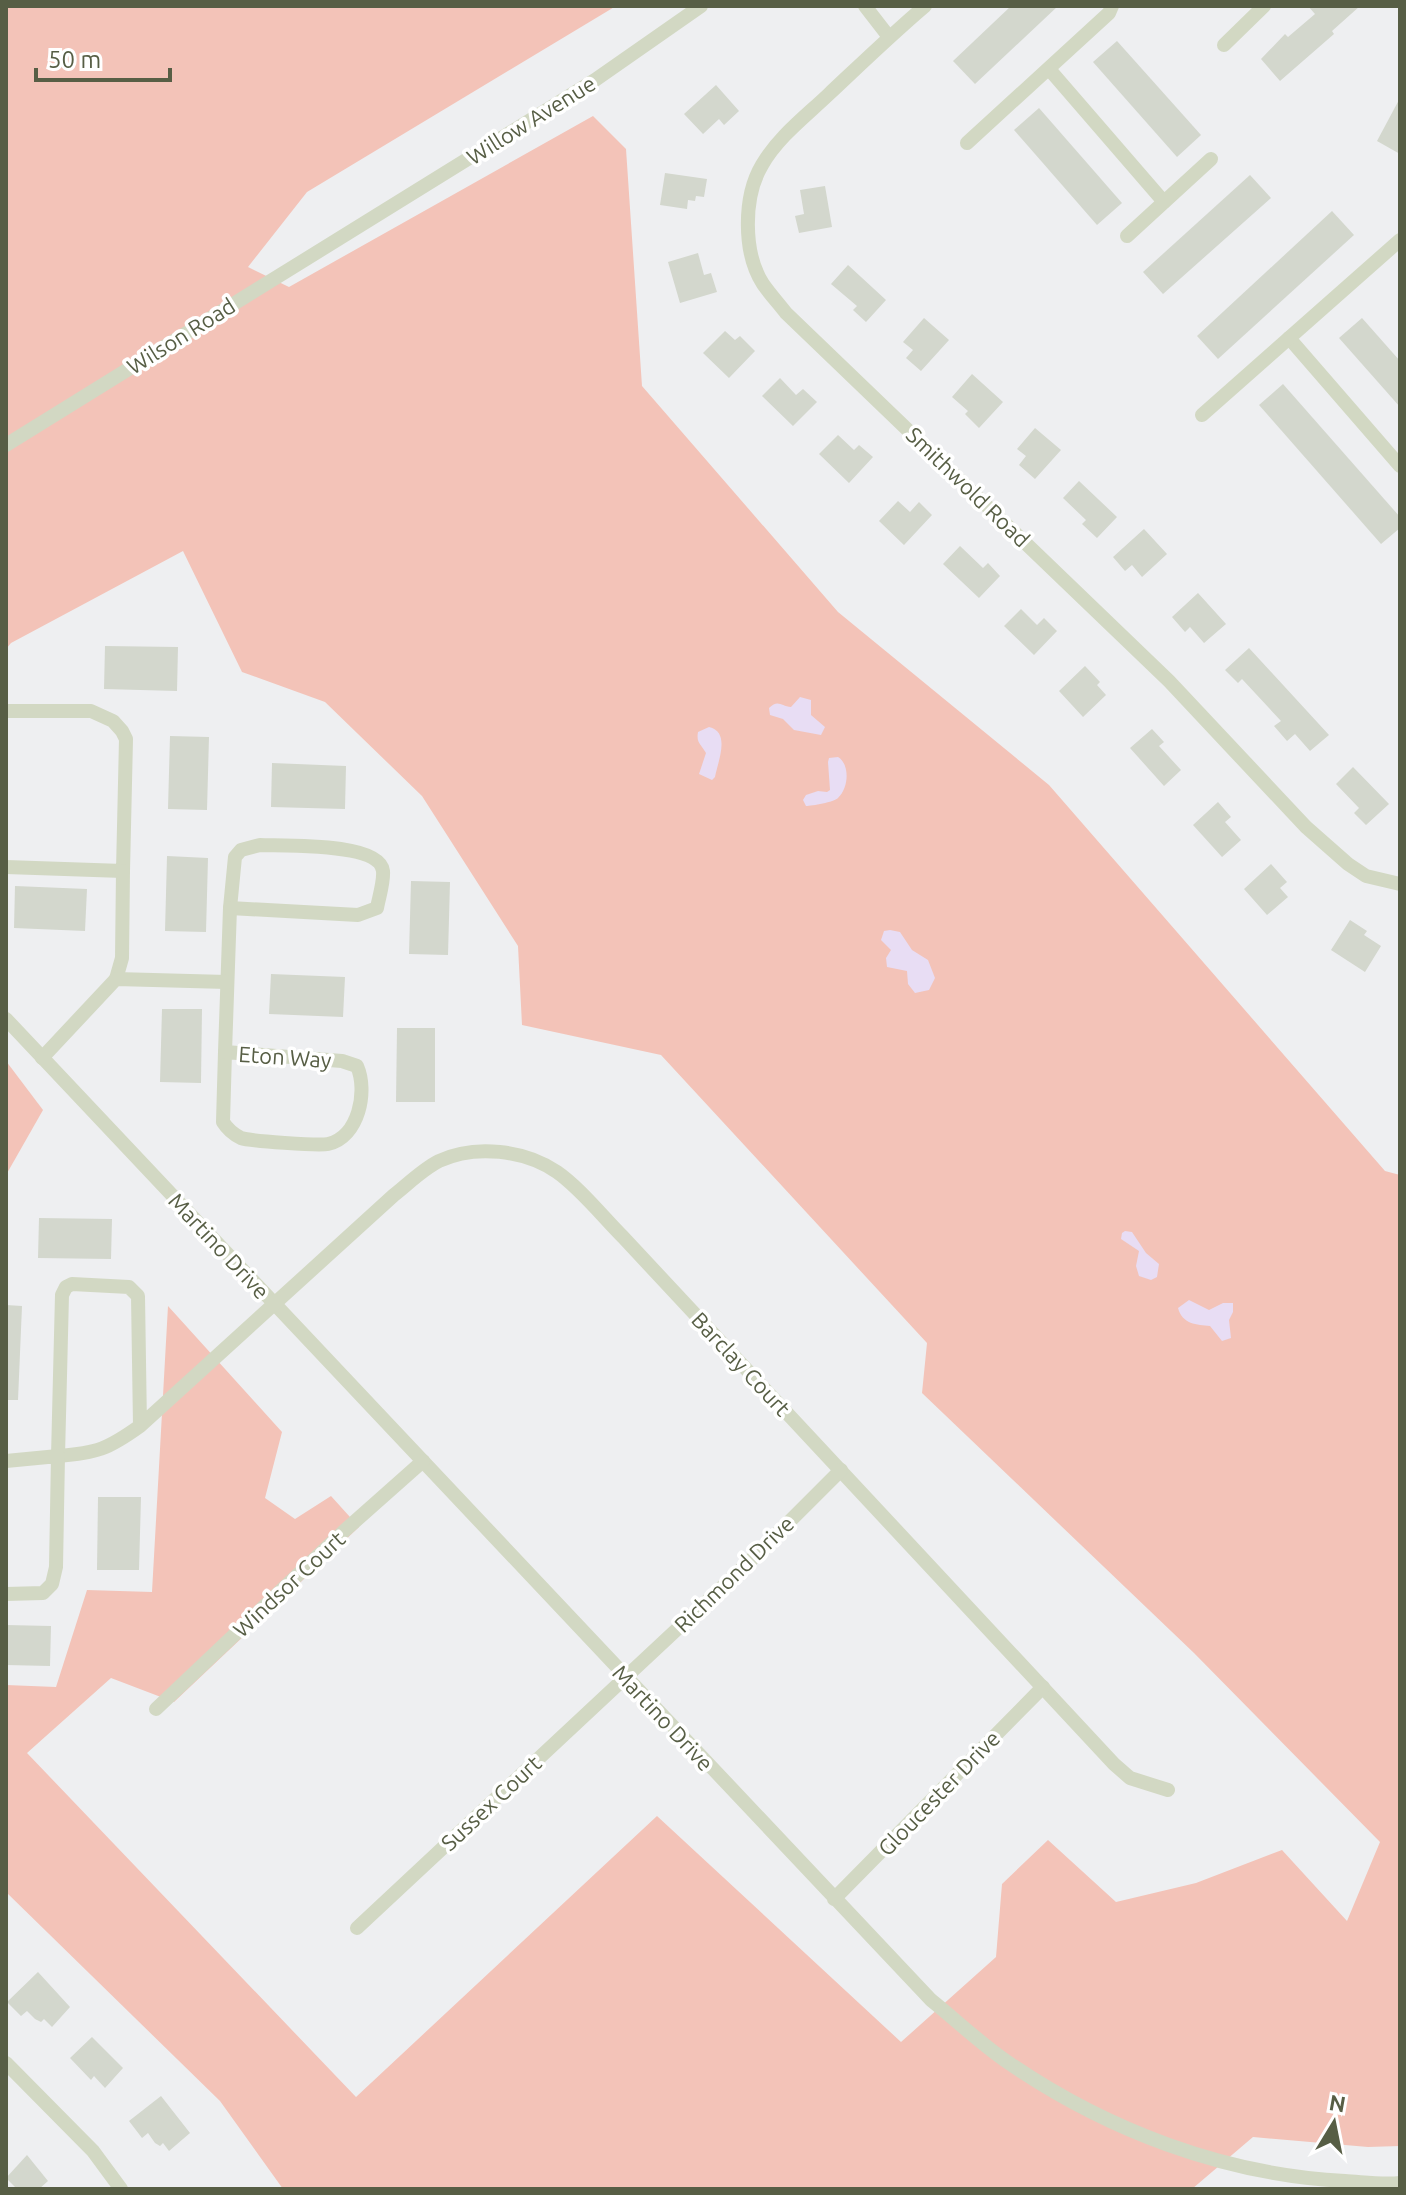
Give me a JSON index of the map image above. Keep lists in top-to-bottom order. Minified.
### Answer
{"streets":{"street":["Willow Avenue","Wilson Road","Smithwold Road","Eton Way","Martino Drive","Barclay Court","Richmond Drive","Windsor Court","Gloucester Drive","Sussex Court"]},"crossings":[["Willow Avenue","Wilson Road"],["Martino Drive","Barclay Court"],["Martino Drive","Richmond Drive"],["Martino Drive","Windsor Court"],["Martino Drive","Gloucester Drive"],["Martino Drive","Sussex Court"],["Barclay Court","Richmond Drive"],["Barclay Court","Gloucester Drive"],["Richmond Drive","Sussex Court"]],"scale_bar":"50 m","north":"top"}
